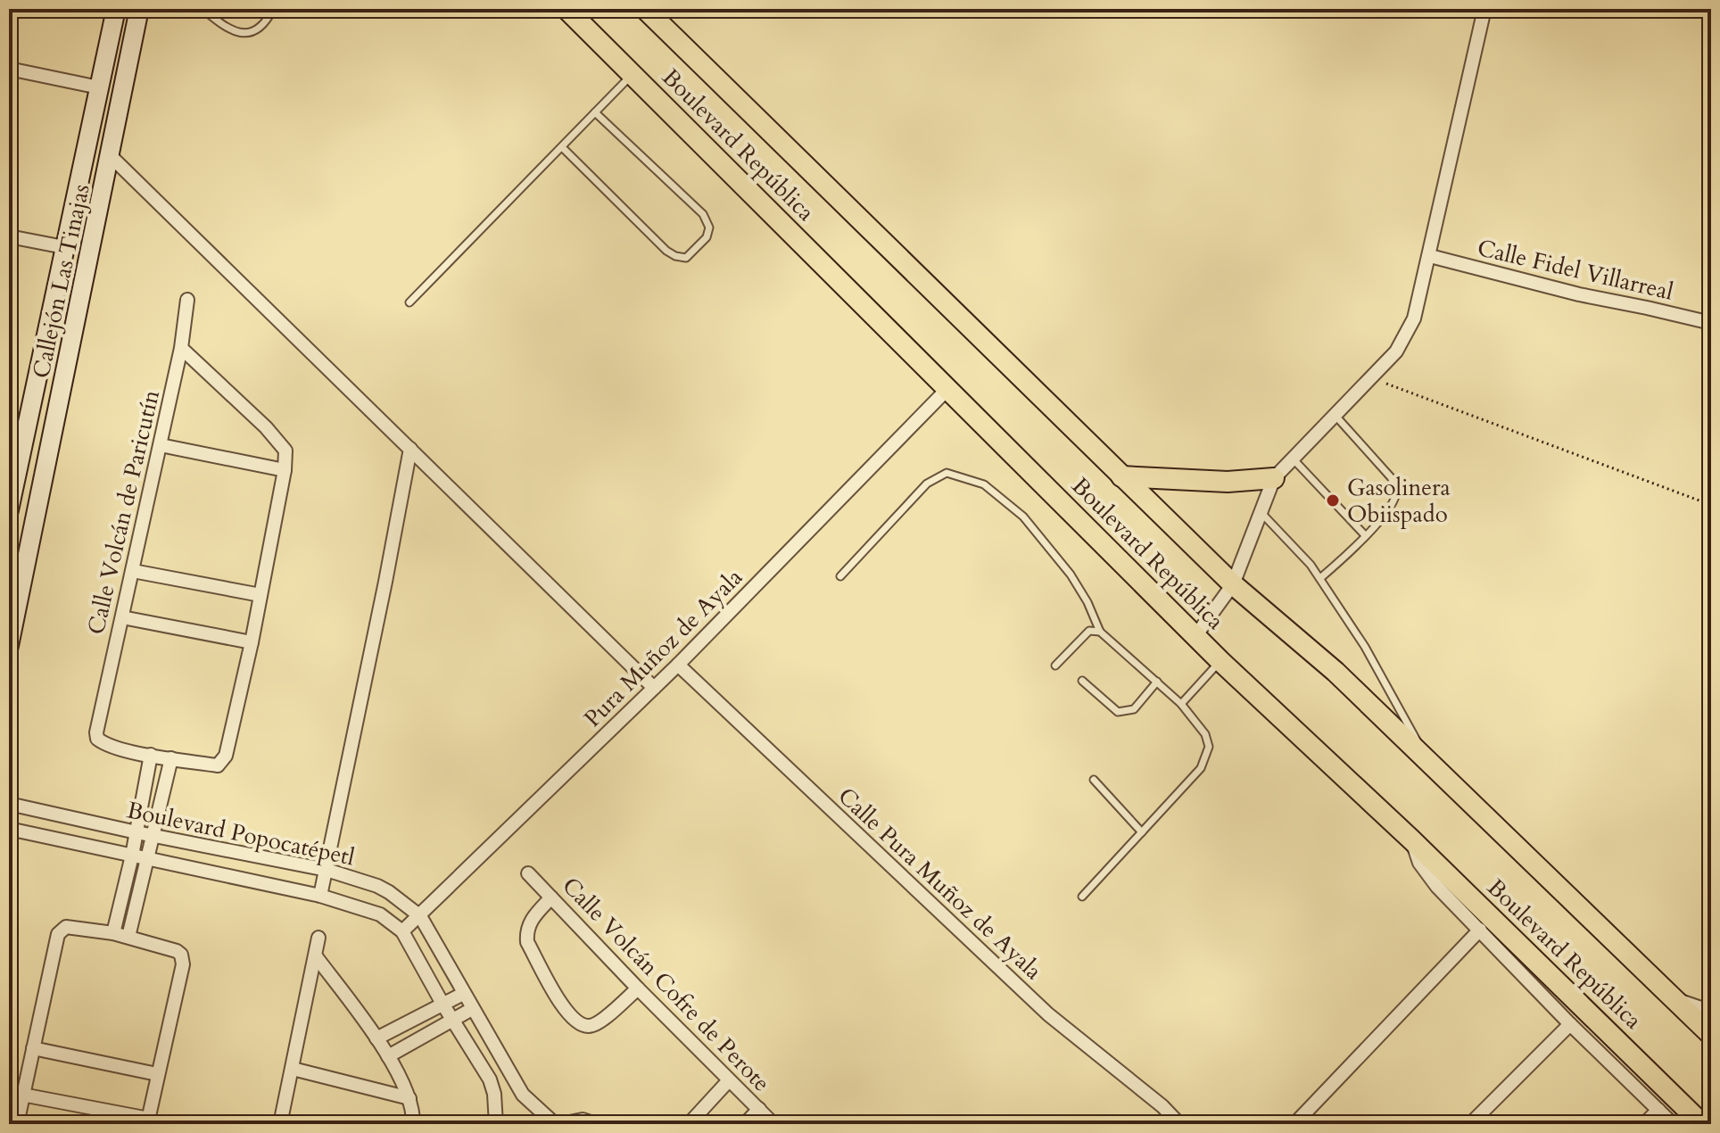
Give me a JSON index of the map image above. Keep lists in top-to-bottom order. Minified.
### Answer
{"streets":{"main road":["Boulevard República","Callejón Las Tinajas"],"street":["Calle Fidel Villarreal","Calle Volcán de Paricutín","Pura Muñoz de Ayala","Boulevard Popocatépetl","Calle Pura Muñoz de Ayala","Calle Volcán Cofre de Perote"]},"crossings":[["Boulevard República","Pura Muñoz de Ayala"],["Pura Muñoz de Ayala","Boulevard Popocatépetl"],["Pura Muñoz de Ayala","Calle Pura Muñoz de Ayala"]],"places":["Gasolinera Obiispado"]}
